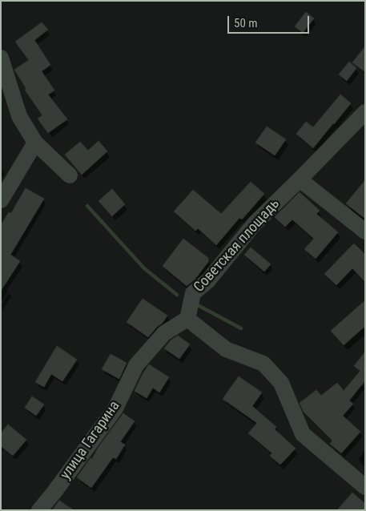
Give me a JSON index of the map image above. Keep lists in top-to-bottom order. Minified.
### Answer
{"streets":{"street":["Советская площадь","улица Гагарина"]},"crossings":[["Советская площадь","улица Гагарина"]],"scale_bar":"50 m"}
